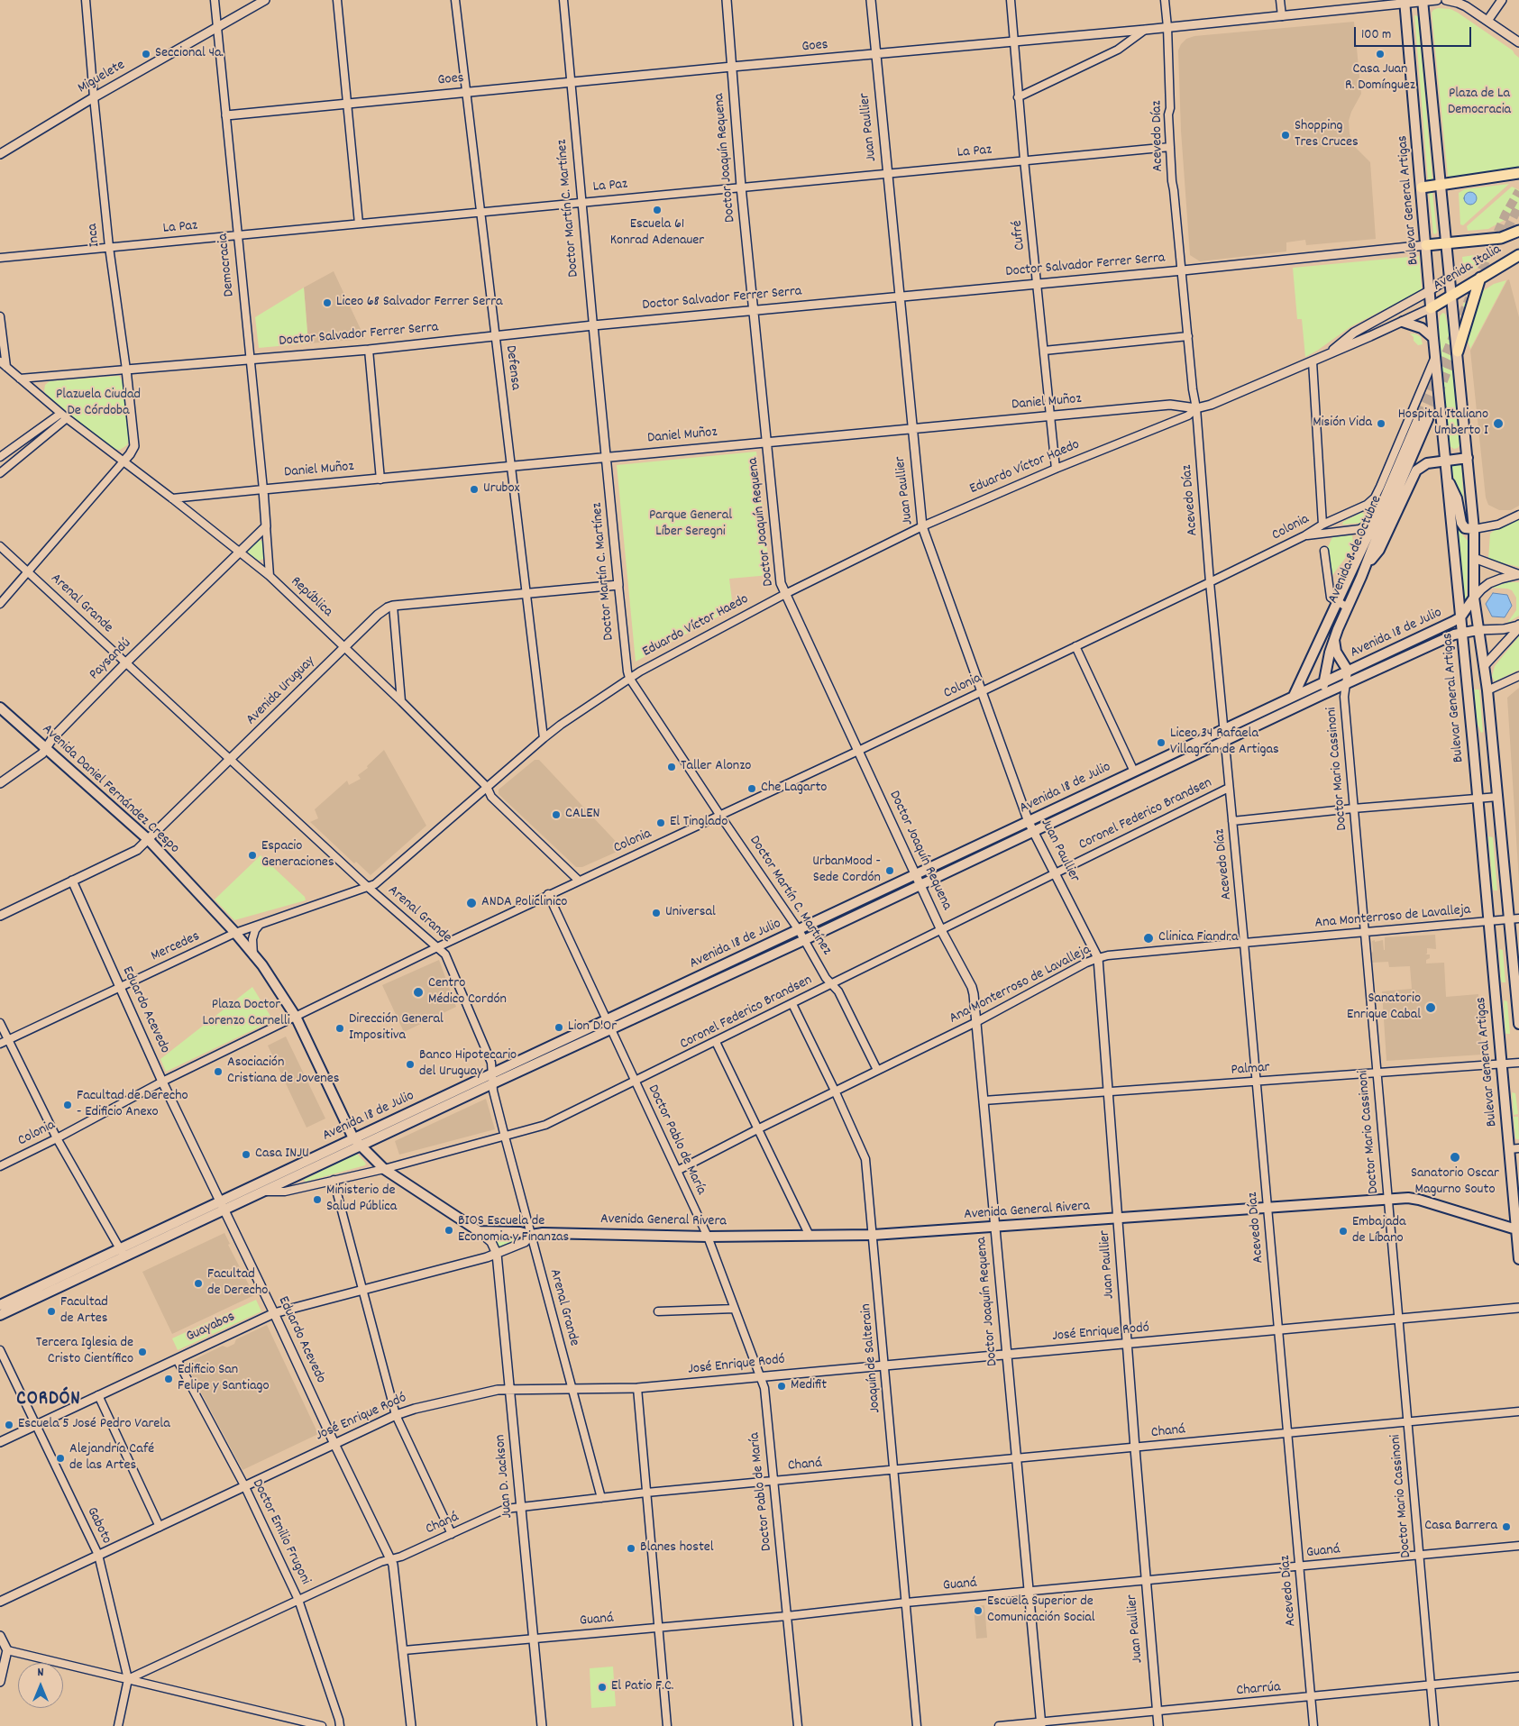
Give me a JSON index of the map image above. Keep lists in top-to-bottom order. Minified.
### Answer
{"streets":{"main road":["Bulevar General Artigas","Avenida Italia","Avenida 8 de Octubre","Avenida 18 de Julio","Avenida Daniel Fernández Crespo","Avenida General Rivera"],"street":["Goes","Miguelete","Juan Paullier","Acevedo Díaz","La Paz","Doctor Joaquín Requena","Doctor Martín C. Martínez","Inca","Cufré","Democracia","Doctor Salvador Ferrer Serra","Defensa","Daniel Muñoz","Eduardo Víctor Haedo","Colonia","República","Arenal Grande","Paysandú","Avenida Uruguay","Doctor Mario Cassinoni","Coronel Federico Brandsen","Ana Monterroso de Lavalleja","Mercedes","Eduardo Acevedo","Palmar","Doctor Pablo de María","Guayabos","José Enrique Rodó","Joaquín de Salterain","Chaná","Juan D. Jackson","Gaboto","Doctor Emilio Frugoni","Guaná","Charrúa"]},"crossings":[["Goes","Juan Paullier"],["Goes","Acevedo Díaz"],["Goes","Doctor Joaquín Requena"],["Goes","Bulevar General Artigas"],["Goes","Doctor Martín C. Martínez"],["Goes","Cufré"],["Goes","Democracia"],["Goes","Defensa"],["Miguelete","Inca"],["Miguelete","Democracia"],["Juan Paullier","La Paz"],["Juan Paullier","Doctor Salvador Ferrer Serra"],["Juan Paullier","Daniel Muñoz"],["Juan Paullier","Eduardo Víctor Haedo"],["Juan Paullier","Colonia"],["Juan Paullier","Avenida 18 de Julio"],["Juan Paullier","Coronel Federico Brandsen"],["Juan Paullier","Ana Monterroso de Lavalleja"],["Juan Paullier","Palmar"],["Juan Paullier","Avenida General Rivera"],["Juan Paullier","José Enrique Rodó"],["Juan Paullier","Chaná"],["Juan Paullier","Guaná"],["Juan Paullier","Charrúa"],["Acevedo Díaz","La Paz"],["Acevedo Díaz","Doctor Salvador Ferrer Serra"],["Acevedo Díaz","Daniel Muñoz"],["Acevedo Díaz","Eduardo Víctor Haedo"],["Acevedo Díaz","Colonia"],["Acevedo Díaz","Avenida 18 de Julio"],["Acevedo Díaz","Coronel Federico Brandsen"],["Acevedo Díaz","Ana Monterroso de Lavalleja"],["Acevedo Díaz","Palmar"],["Acevedo Díaz","Avenida General Rivera"],["Acevedo Díaz","José Enrique Rodó"],["Acevedo Díaz","Chaná"],["Acevedo Díaz","Guaná"],["Acevedo Díaz","Charrúa"],["La Paz","Doctor Joaquín Requena"],["La Paz","Doctor Martín C. Martínez"],["La Paz","Inca"],["La Paz","Cufré"],["La Paz","Democracia"],["La Paz","Defensa"],["Doctor Joaquín Requena","Doctor Salvador Ferrer Serra"],["Doctor Joaquín Requena","Daniel Muñoz"],["Doctor Joaquín Requena","Eduardo Víctor Haedo"],["Doctor Joaquín Requena","Colonia"],["Doctor Joaquín Requena","Avenida 18 de Julio"],["Doctor Joaquín Requena","Coronel Federico Brandsen"],["Doctor Joaquín Requena","Ana Monterroso de Lavalleja"],["Doctor Joaquín Requena","Palmar"],["Doctor Joaquín Requena","Avenida General Rivera"],["Doctor Joaquín Requena","José Enrique Rodó"],["Doctor Joaquín Requena","Chaná"],["Doctor Joaquín Requena","Guaná"],["Doctor Joaquín Requena","Charrúa"],["Bulevar General Artigas","Doctor Salvador Ferrer Serra"],["Bulevar General Artigas","Avenida Italia"],["Bulevar General Artigas","Eduardo Víctor Haedo"],["Bulevar General Artigas","Avenida 8 de Octubre"],["Bulevar General Artigas","Avenida 18 de Julio"],["Bulevar General Artigas","Ana Monterroso de Lavalleja"],["Bulevar General Artigas","Palmar"],["Bulevar General Artigas","Avenida General Rivera"],["Doctor Martín C. Martínez","Doctor Salvador Ferrer Serra"],["Doctor Martín C. Martínez","Daniel Muñoz"],["Doctor Martín C. Martínez","Eduardo Víctor Haedo"],["Doctor Martín C. Martínez","Colonia"],["Doctor Martín C. Martínez","Avenida 18 de Julio"],["Doctor Martín C. Martínez","Avenida Uruguay"],["Doctor Martín C. Martínez","Coronel Federico Brandsen"],["Doctor Martín C. Martínez","Ana Monterroso de Lavalleja"],["Inca","Doctor Salvador Ferrer Serra"],["Inca","República"],["Cufré","Doctor Salvador Ferrer Serra"],["Cufré","Daniel Muñoz"],["Cufré","Eduardo Víctor Haedo"],["Democracia","Doctor Salvador Ferrer Serra"],["Democracia","Daniel Muñoz"],["Democracia","República"],["Doctor Salvador Ferrer Serra","Avenida Italia"],["Doctor Salvador Ferrer Serra","Defensa"],["Doctor Salvador Ferrer Serra","República"],["Avenida Italia","Eduardo Víctor Haedo"],["Defensa","Daniel Muñoz"],["Defensa","Eduardo Víctor Haedo"],["Defensa","Avenida Uruguay"],["Daniel Muñoz","Eduardo Víctor Haedo"],["Daniel Muñoz","República"],["Eduardo Víctor Haedo","República"],["Eduardo Víctor Haedo","Arenal Grande"],["Eduardo Víctor Haedo","Mercedes"],["Colonia","Avenida 8 de Octubre"],["Colonia","República"],["Colonia","Arenal Grande"],["Colonia","Avenida Daniel Fernández Crespo"],["Colonia","Eduardo Acevedo"],["Colonia","Doctor Pablo de María"],["Avenida 8 de Octubre","Avenida 18 de Julio"],["República","Paysandú"],["República","Avenida Uruguay"],["Arenal Grande","Avenida 18 de Julio"],["Arenal Grande","Paysandú"],["Arenal Grande","Avenida Uruguay"],["Arenal Grande","Coronel Federico Brandsen"],["Arenal Grande","Mercedes"],["Arenal Grande","Avenida General Rivera"],["Arenal Grande","José Enrique Rodó"],["Arenal Grande","Chaná"],["Avenida 18 de Julio","Doctor Mario Cassinoni"],["Avenida 18 de Julio","Avenida Daniel Fernández Crespo"],["Avenida 18 de Julio","Coronel Federico Brandsen"],["Avenida 18 de Julio","Eduardo Acevedo"],["Avenida 18 de Julio","Doctor Pablo de María"],["Paysandú","Avenida Daniel Fernández Crespo"],["Avenida Uruguay","Avenida Daniel Fernández Crespo"],["Avenida Uruguay","Eduardo Acevedo"],["Doctor Mario Cassinoni","Ana Monterroso de Lavalleja"],["Doctor Mario Cassinoni","Palmar"],["Doctor Mario Cassinoni","Avenida General Rivera"],["Doctor Mario Cassinoni","José Enrique Rodó"],["Doctor Mario Cassinoni","Chaná"],["Doctor Mario Cassinoni","Guaná"],["Doctor Mario Cassinoni","Charrúa"],["Avenida Daniel Fernández Crespo","Mercedes"],["Coronel Federico Brandsen","Doctor Pablo de María"],["Coronel Federico Brandsen","Joaquín de Salterain"],["Ana Monterroso de Lavalleja","Doctor Pablo de María"],["Ana Monterroso de Lavalleja","Joaquín de Salterain"],["Mercedes","Eduardo Acevedo"],["Eduardo Acevedo","Guayabos"],["Eduardo Acevedo","José Enrique Rodó"],["Eduardo Acevedo","Chaná"],["Eduardo Acevedo","Guaná"],["Doctor Pablo de María","Avenida General Rivera"],["Doctor Pablo de María","José Enrique Rodó"],["Doctor Pablo de María","Chaná"],["Doctor Pablo de María","Guaná"],["Avenida General Rivera","Guayabos"],["Avenida General Rivera","Joaquín de Salterain"],["Avenida General Rivera","Juan D. Jackson"],["Guayabos","Juan D. Jackson"],["Guayabos","Gaboto"],["Guayabos","Doctor Emilio Frugoni"],["José Enrique Rodó","Joaquín de Salterain"],["José Enrique Rodó","Juan D. Jackson"],["José Enrique Rodó","Gaboto"],["José Enrique Rodó","Doctor Emilio Frugoni"],["Joaquín de Salterain","Chaná"],["Joaquín de Salterain","Guaná"],["Chaná","Juan D. Jackson"],["Chaná","Gaboto"],["Chaná","Doctor Emilio Frugoni"],["Juan D. Jackson","Guaná"]],"districts":["CORDÓN"],"parks":["Plaza de La Democracia","Plazuela Ciudad De Córdoba","Parque General Líber Seregni","Plaza Doctor Lorenzo Carnelli"],"places":["Seccional 4a.","Casa Juan R. Domínguez","Shopping Tres Cruces","Escuela 61 Konrad Adenauer","Liceo 68 Salvador Ferrer Serra","Misión Vida","Hospital Italiano Umberto I","Urubox","Liceo 34 Rafaela Villagrán de Artigas","Taller Alonzo","Che Lagarto","CALEN","El Tinglado","Espacio Generaciones","UrbanMood - Sede Cordón","ANDA Policlinico","Universal","Clinica Fiandra","Centro Médico Cordón","Sanatorio Enrique Cabal","Lion D'Or","Dirección General Impositiva","Banco Hipotecario del Uruguay","Asociación Cristiana de Jovenes","Facultad de Derecho - Edificio Anexo","Casa INJU","Sanatorio Oscar Magurno Souto","Ministerio de Salud Pública","BIOS Escuela de Economia y Finanzas","Embajada de Líbano","Facultad de Derecho","Facultad de Artes","Tercera Iglesia de Cristo Científico","Edificio San Felipe y Santiago","Medifit","Escuela 5 José Pedro Varela","Alejandría Café de las Artes","Casa Barrera","Blanes hostel","Escuela Superior de Comunicación Social","El Patio F.C."],"scale_bar":"100 m","north":"top"}
